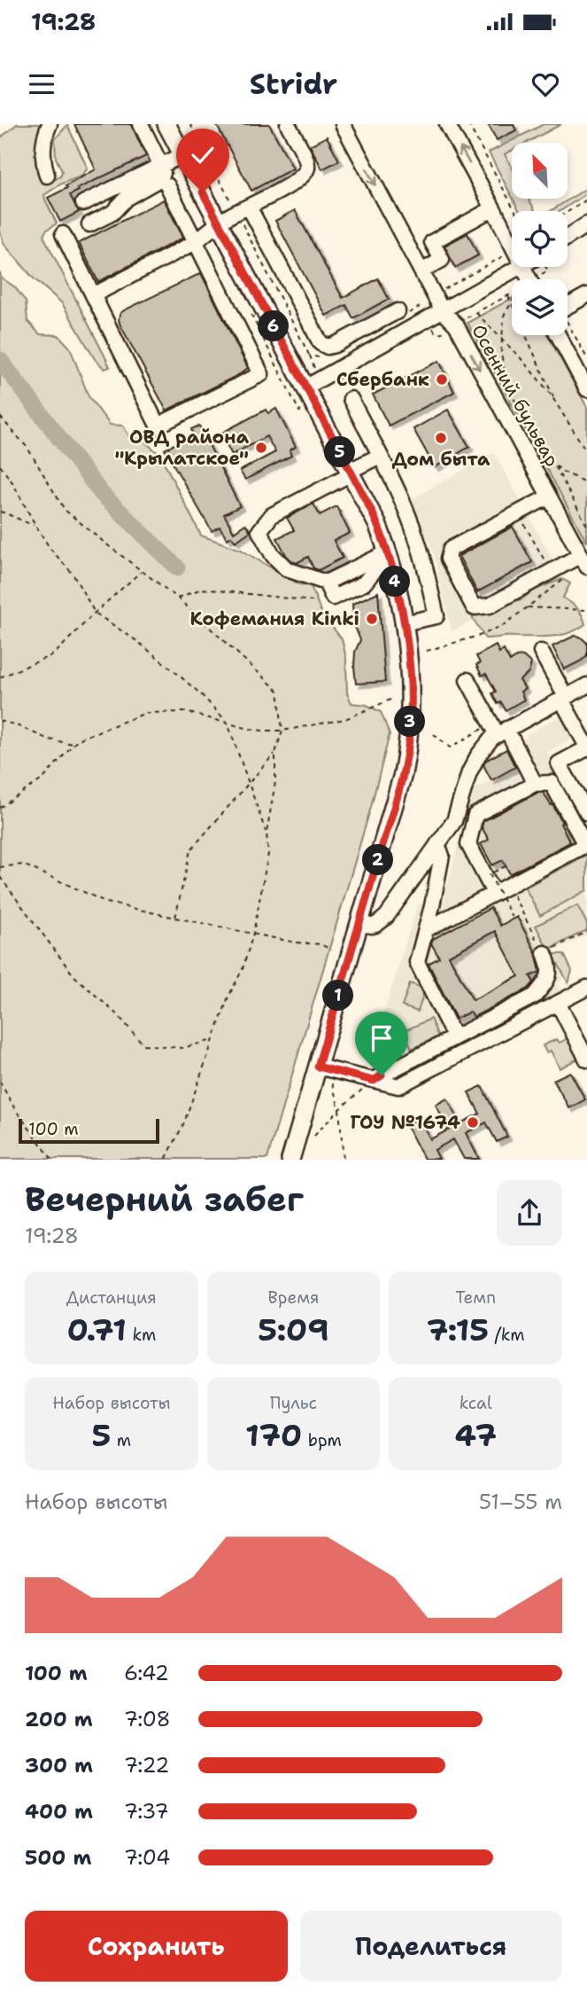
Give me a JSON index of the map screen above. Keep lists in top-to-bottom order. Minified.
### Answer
{"streets":{"street":["Осенний бульвар"]},"places":["Сбербанк","Дом быта","ОВД района \"Крылатское\"","Кофемания Kinki","ГОУ №1674"],"scale_bar":"100 m","north":"top left","page":{"status":"19:28","header":"Stridr","pins":["6","5","4","3","2","1"],"scale":"100 m","heading":["Вечерний забег","19:28"],"stats":[["Дистанция","0.71 km"],["Время","5:09"],["Темп","7:15 /km"],["Набор высоты","5 m"],["Пульс","170 bpm"],["kcal","47"]],"chart":["Набор высоты","51–55 m"],"list":[{"name":"100 m","note":"6:42"},{"name":"200 m","note":"7:08"},{"name":"300 m","note":"7:22"},{"name":"400 m","note":"7:37"},{"name":"500 m","note":"7:04"}],"buttons":["Сохранить","Поделиться"]}}
